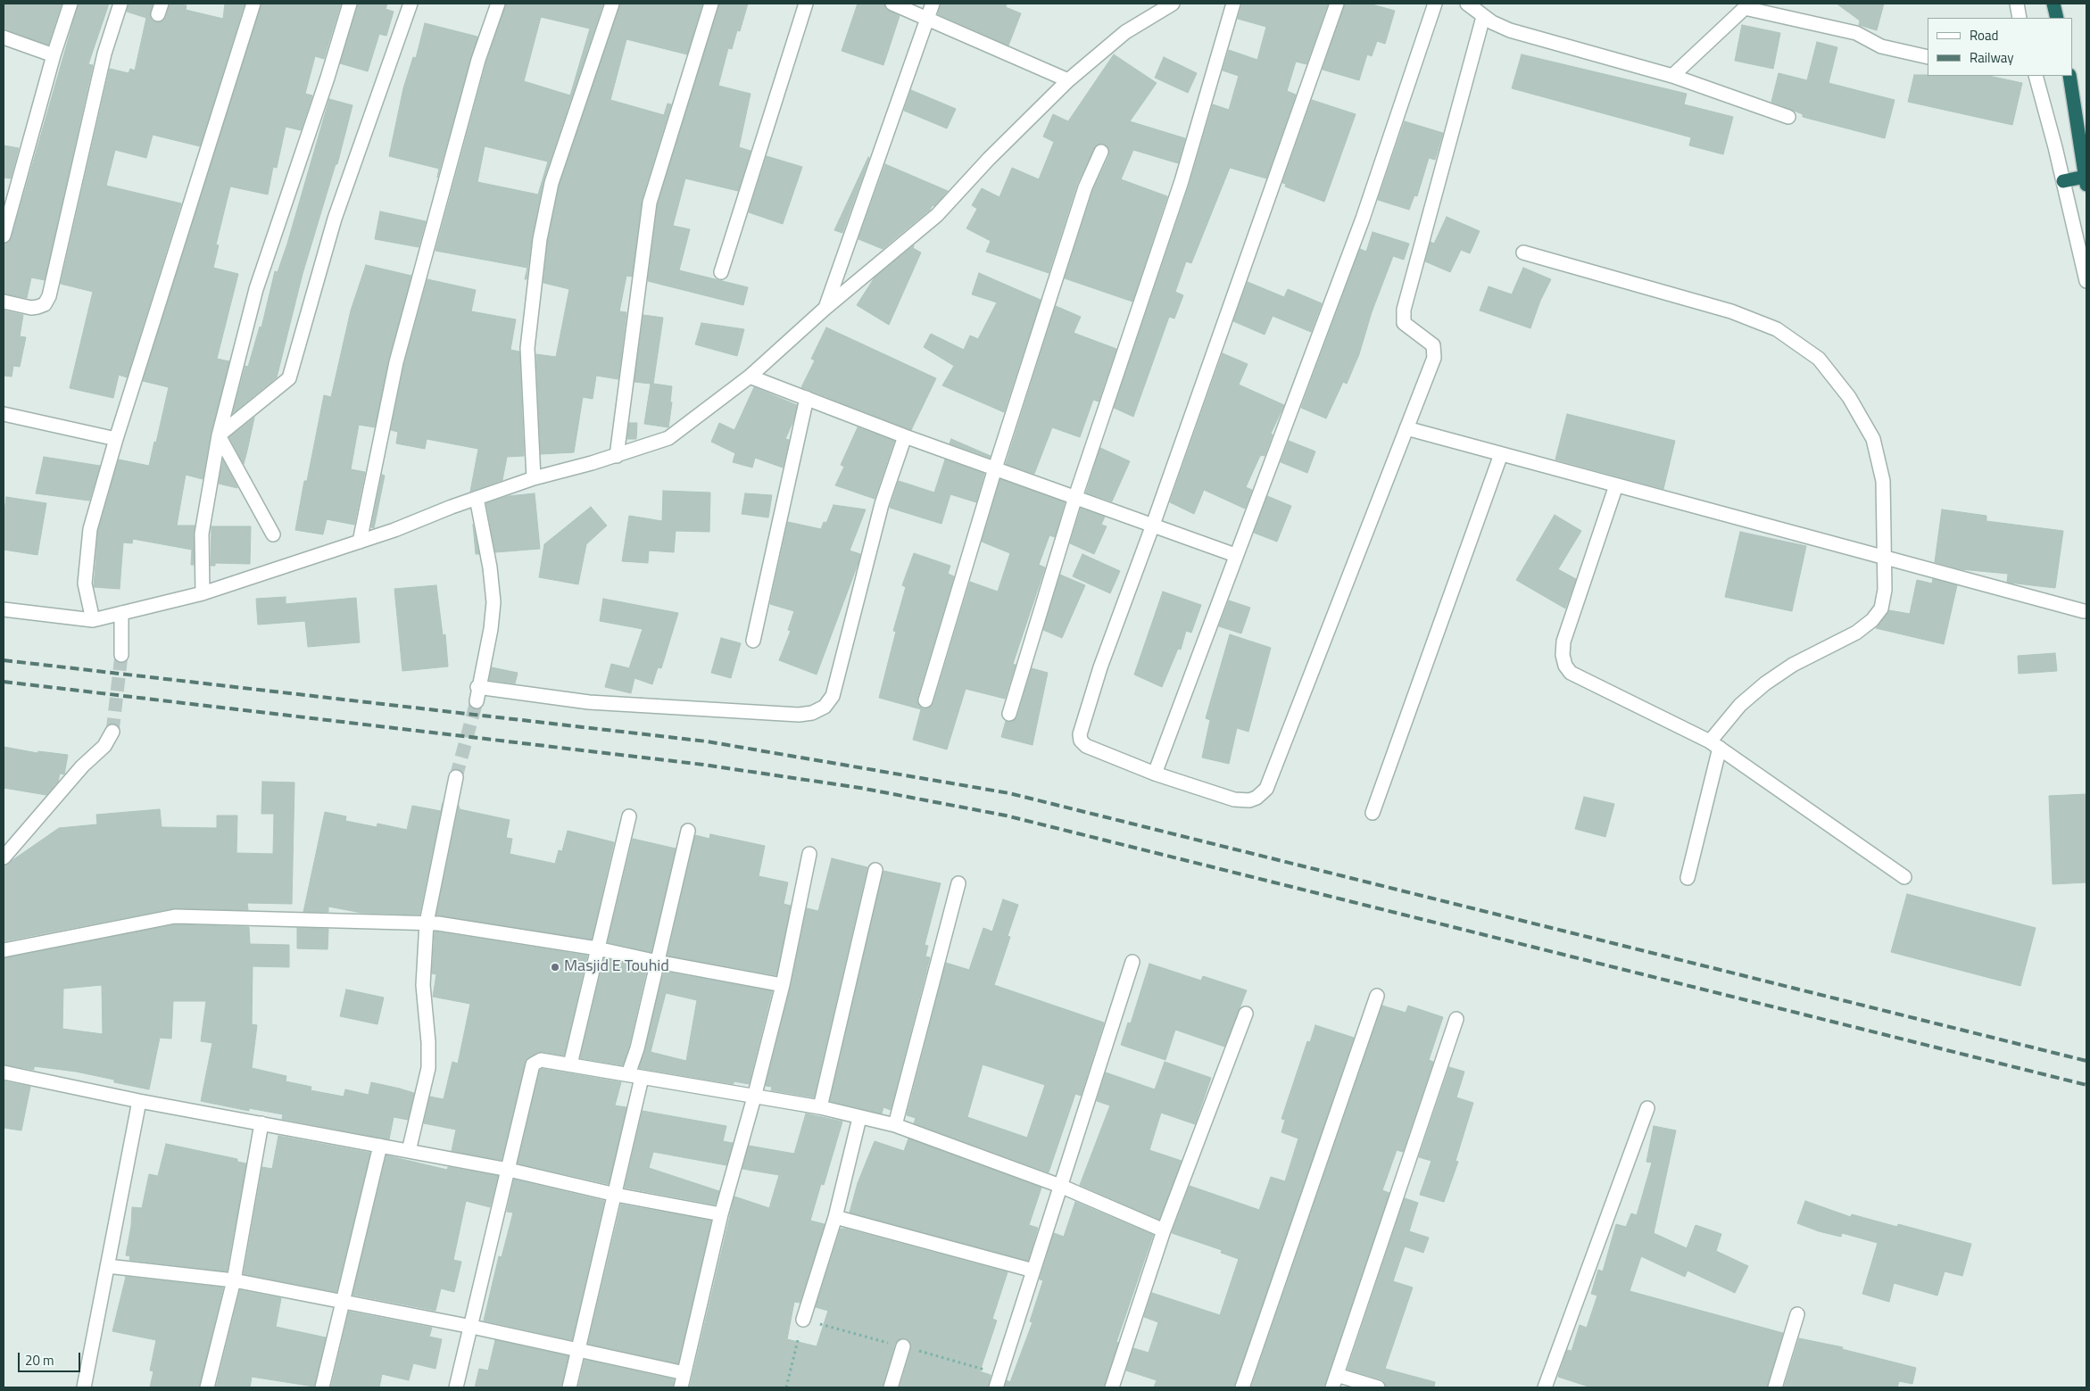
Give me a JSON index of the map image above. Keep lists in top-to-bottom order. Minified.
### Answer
{"places":["Masjid E Touhid"],"legend":["Road","Railway"],"scale_bar":"20 m"}
